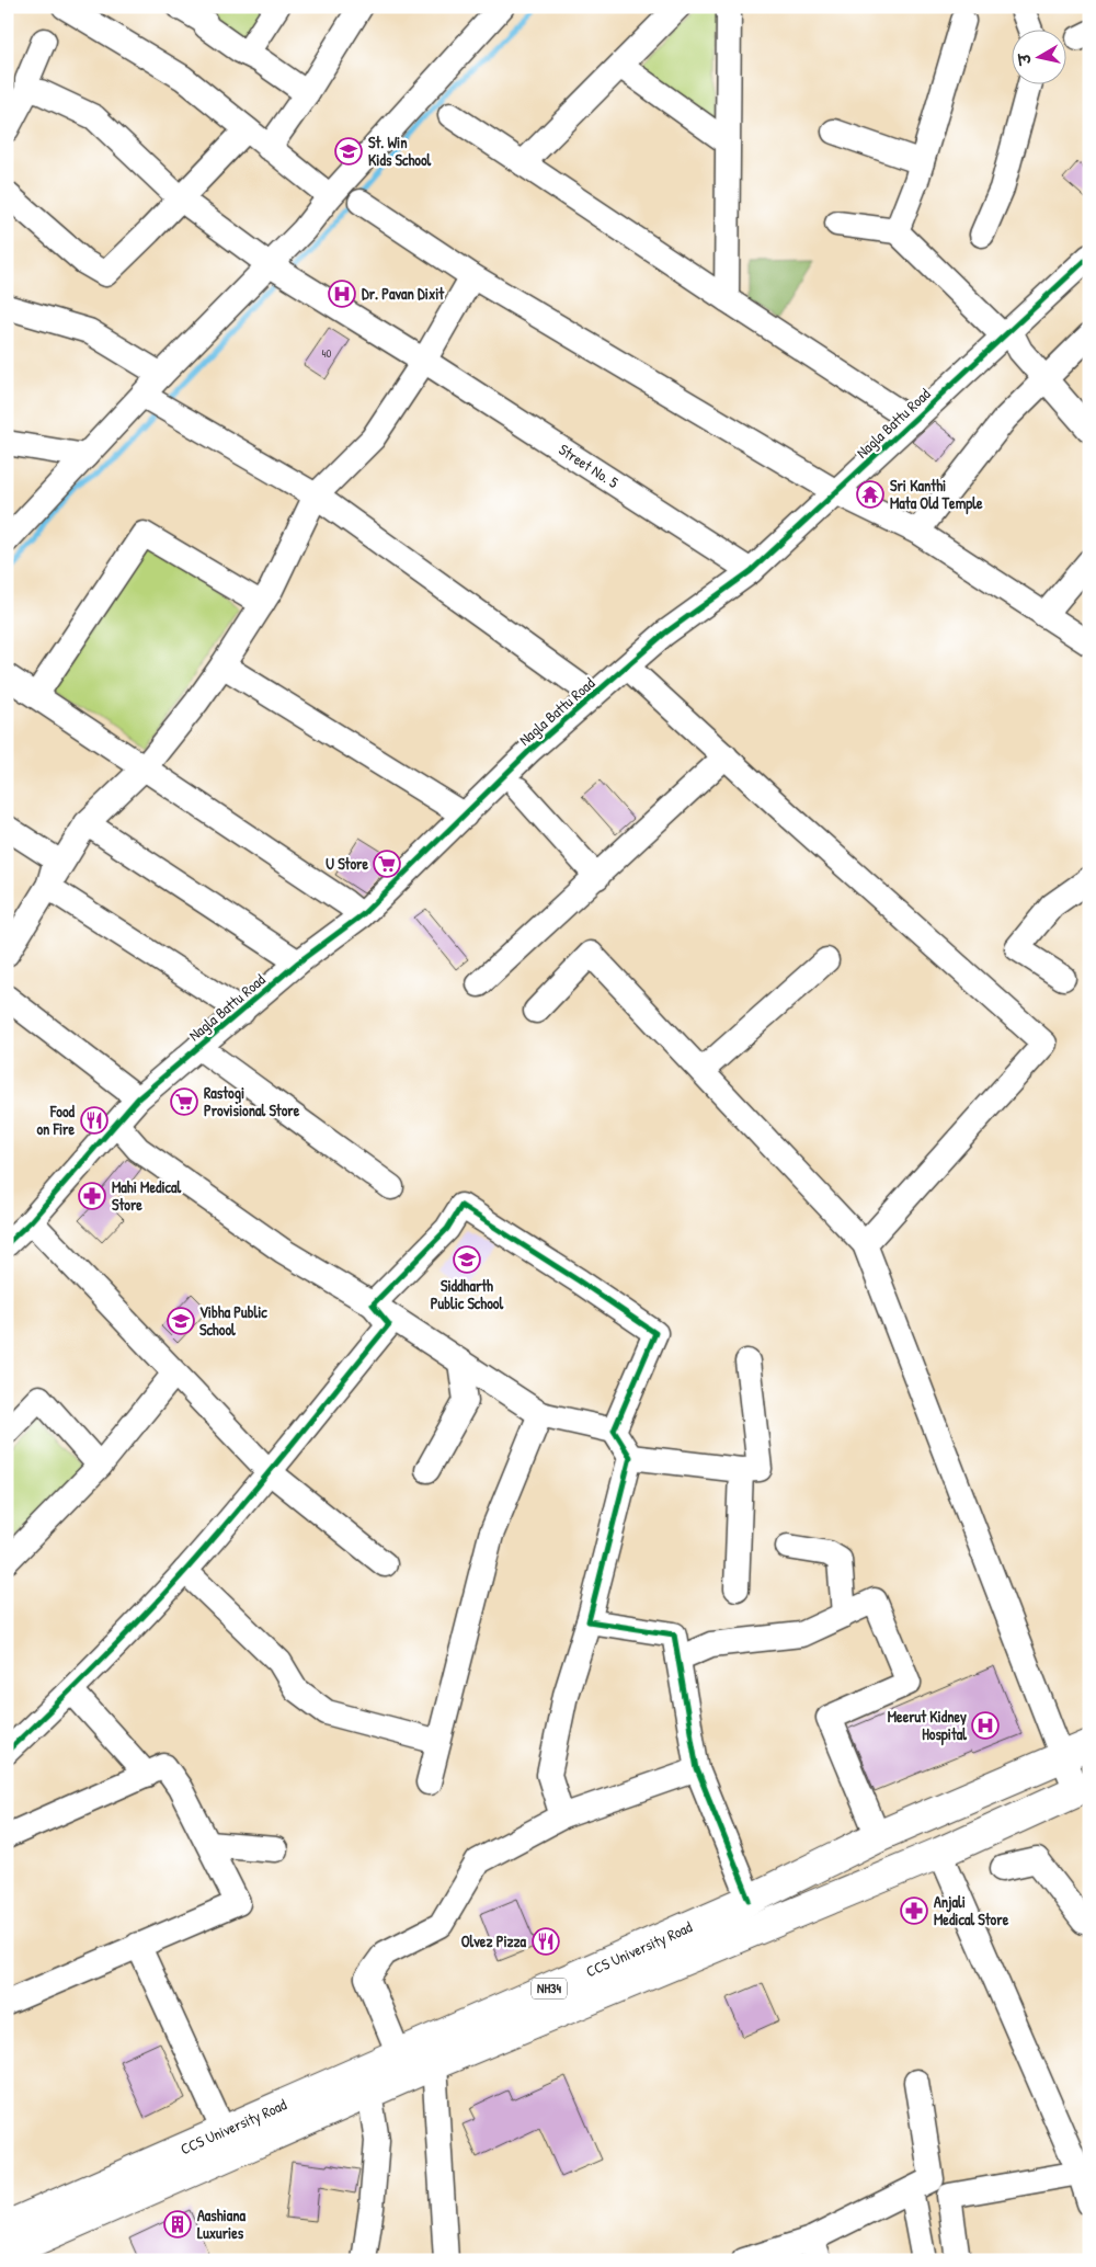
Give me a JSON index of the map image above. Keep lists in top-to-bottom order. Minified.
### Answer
{"streets":{"highway":["CCS University Road","NH34"],"street":["Nagla Battu Road","Street No. 5"]},"crossings":[["Nagla Battu Road","Street No. 5"]],"places":{"school or university":["St. Win Kids School","Siddharth Public School","Vibha Public School"],"hospital":["Dr. Pavan Dixit","Meerut Kidney Hospital"],"temple":["Sri Kanthi Mata Old Temple"],"supermarket":["U Store","Rastogi Provisional Store"],"restaurant":["Food on Fire","Olvez Pizza"],"pharmacy":["Mahi Medical Store","Anjali Medical Store"],"building":["Aashiana Luxuries"]},"house_numbers":["40"],"north":"left"}
